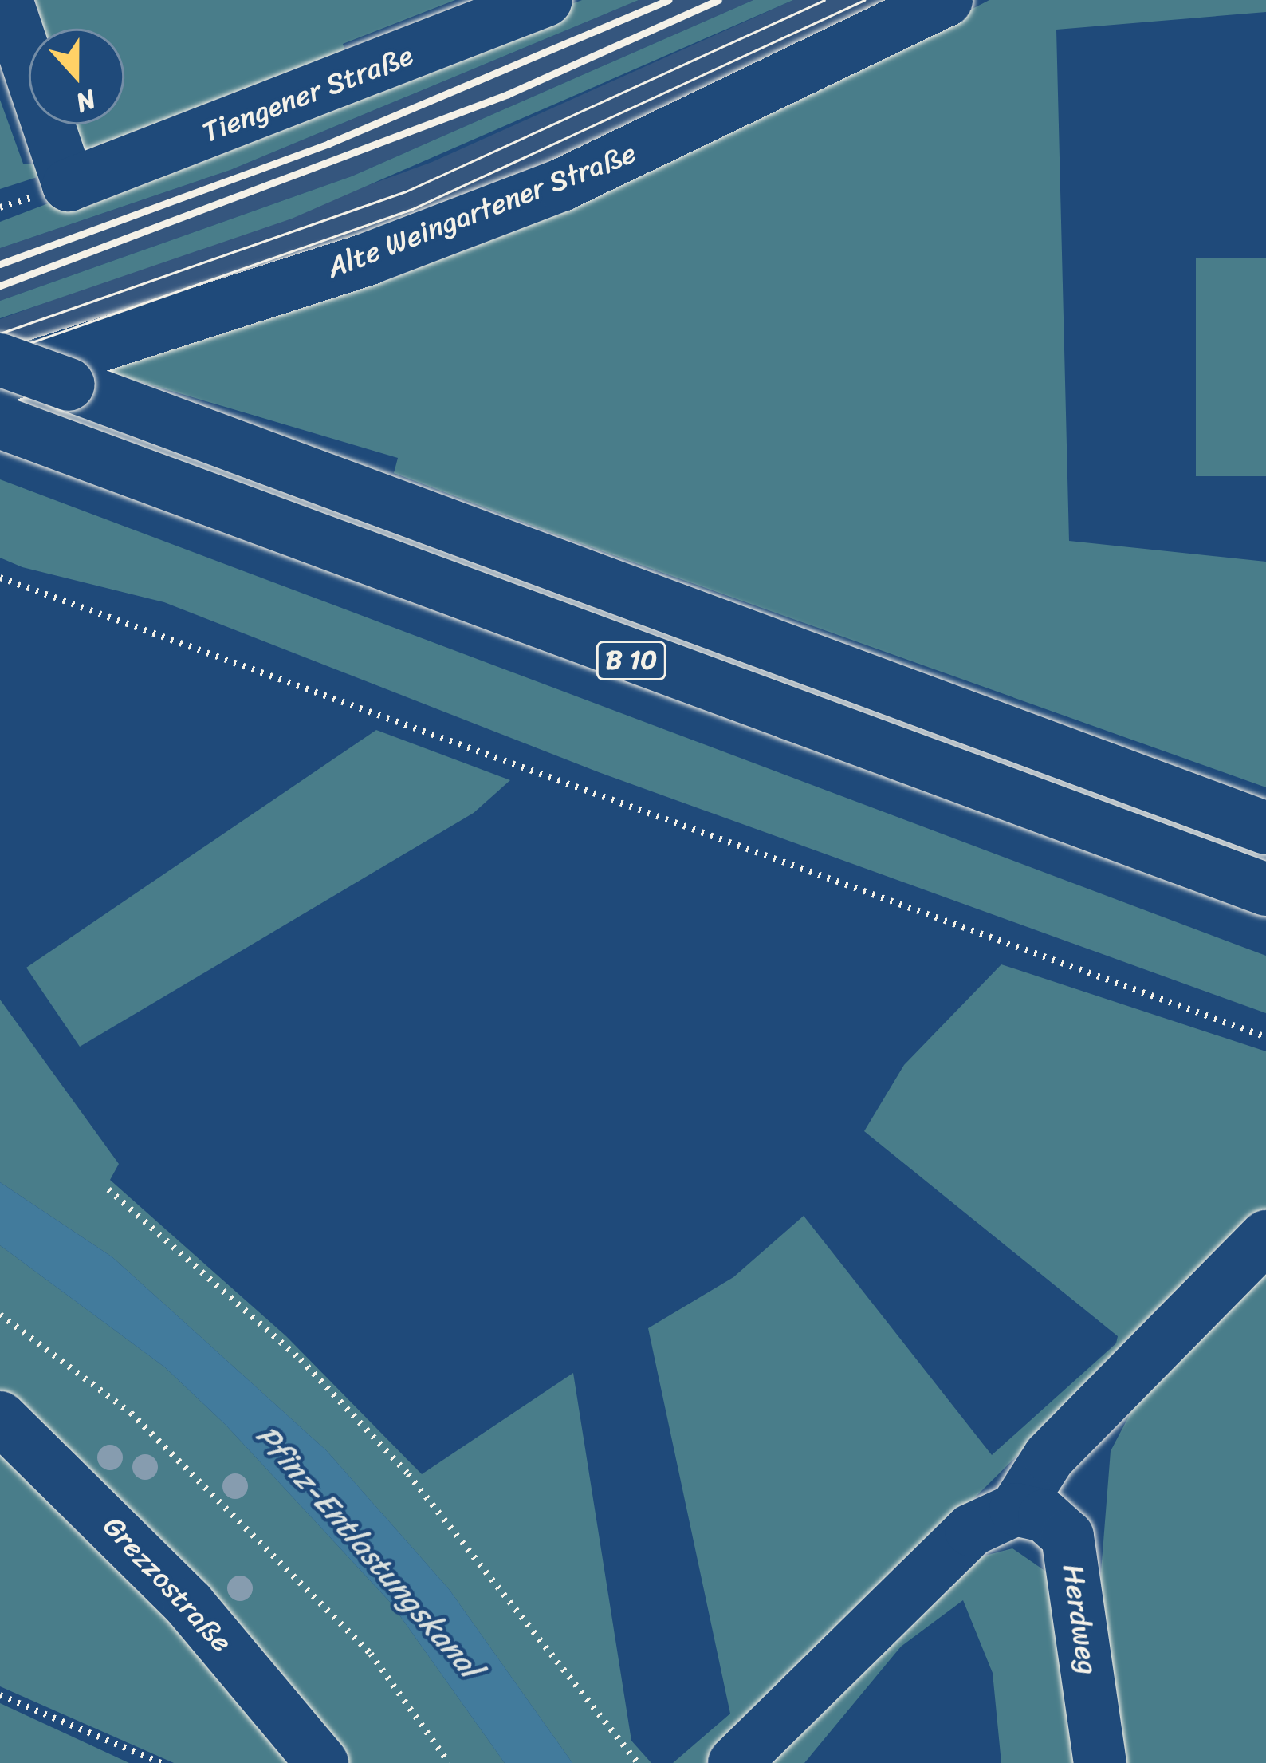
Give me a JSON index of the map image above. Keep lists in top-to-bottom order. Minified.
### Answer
{"streets":{"main road":["Tiengener Straße","Alte Weingartener Straße","B 10","Grezzostraße","Herdweg"]},"water":["Pfinz-Entlastungskanal"],"north":"bottom"}
